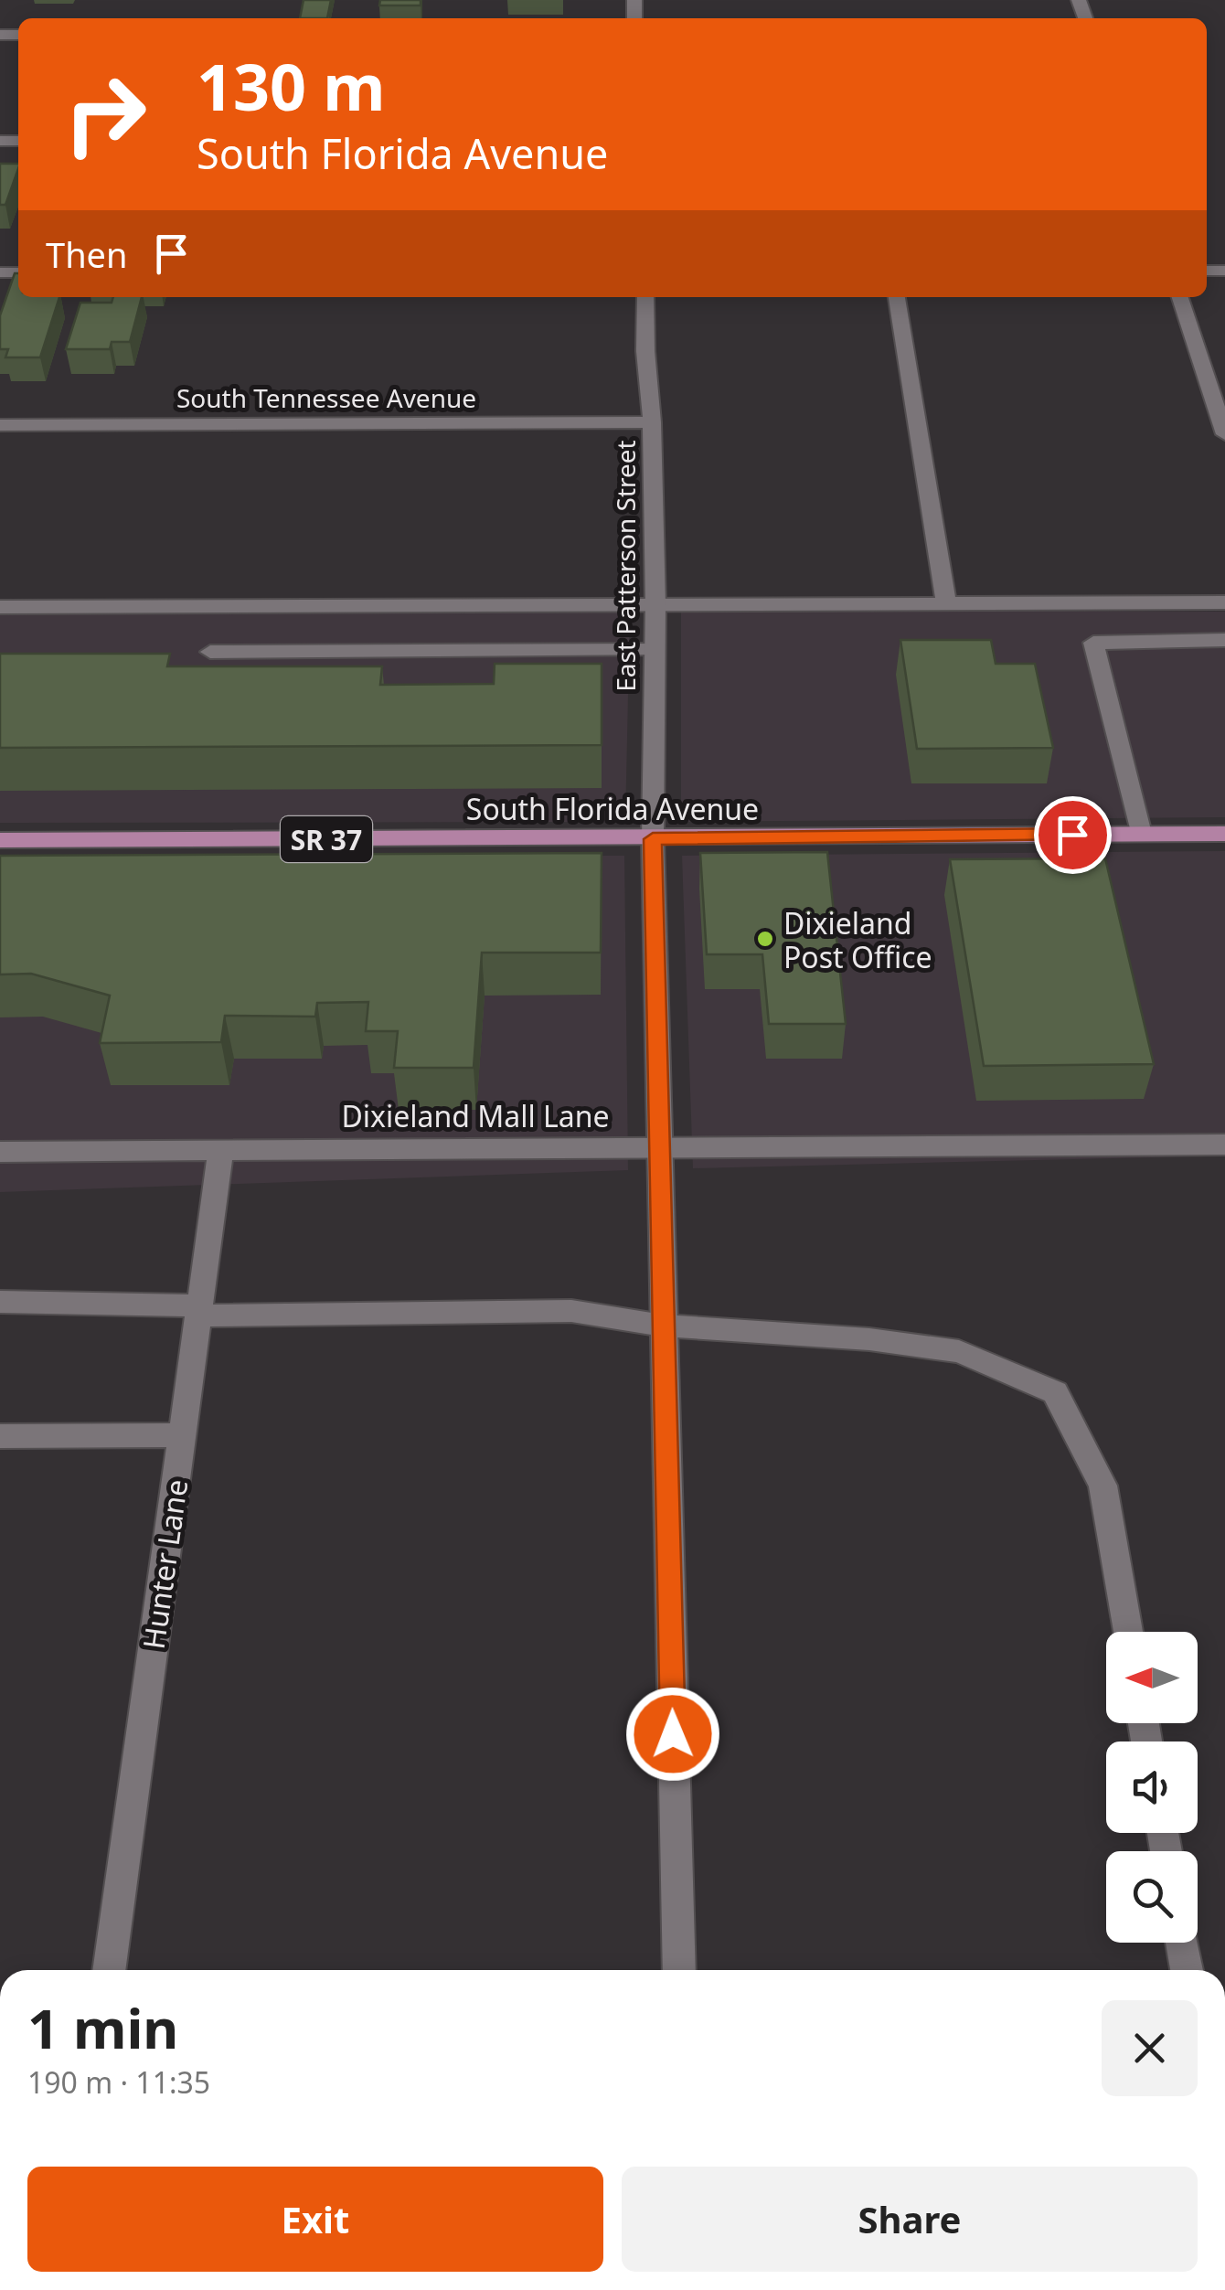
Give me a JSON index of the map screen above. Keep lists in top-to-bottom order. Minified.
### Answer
{"streets":{"main road":["South Florida Avenue","SR 37"],"street":["South Tennessee Avenue","East Patterson Street","Dixieland Mall Lane","Hunter Lane"]},"crossings":[["South Tennessee Avenue","East Patterson Street"],["East Patterson Street","South Florida Avenue"],["East Patterson Street","Dixieland Mall Lane"],["Dixieland Mall Lane","Hunter Lane"]],"places":["Dixieland Post Office"],"north":"left","page":{"turn":["130 m","South Florida Avenue"],"then":"Then","heading":["1 min","190 m · 11:35"],"buttons":["Exit","Share"]}}
